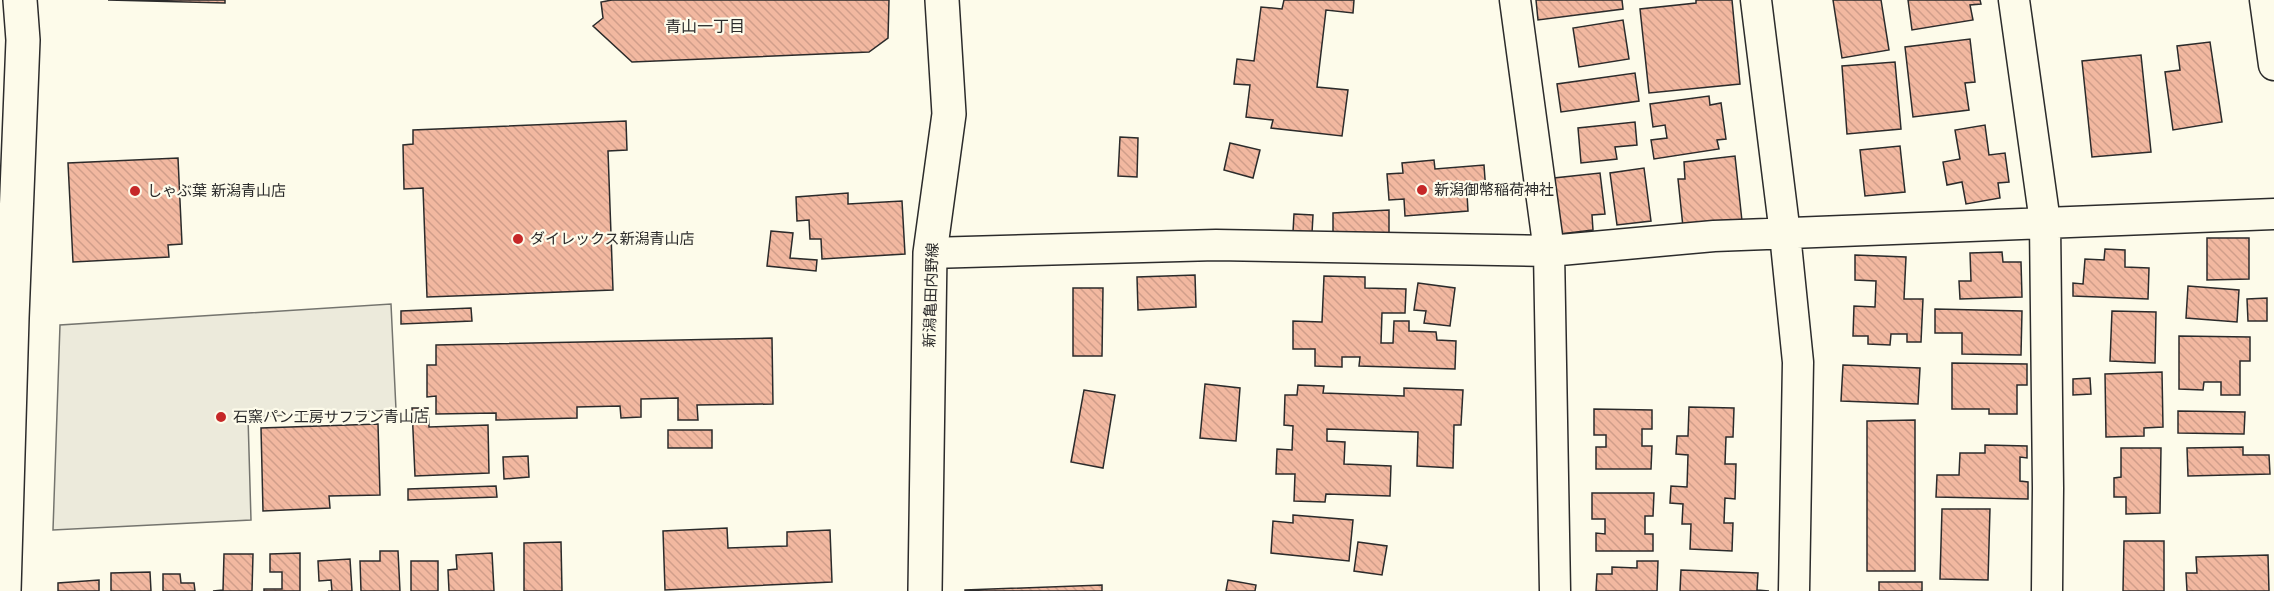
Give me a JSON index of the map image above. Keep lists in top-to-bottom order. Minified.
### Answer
{"streets":{"street":["新潟亀田内野線"]},"districts":["青山一丁目"],"places":["新潟御幣稲荷神社","しゃぶ葉 新潟青山店","ダイレックス新潟青山店","石窯パン工房サフラン青山店"]}
